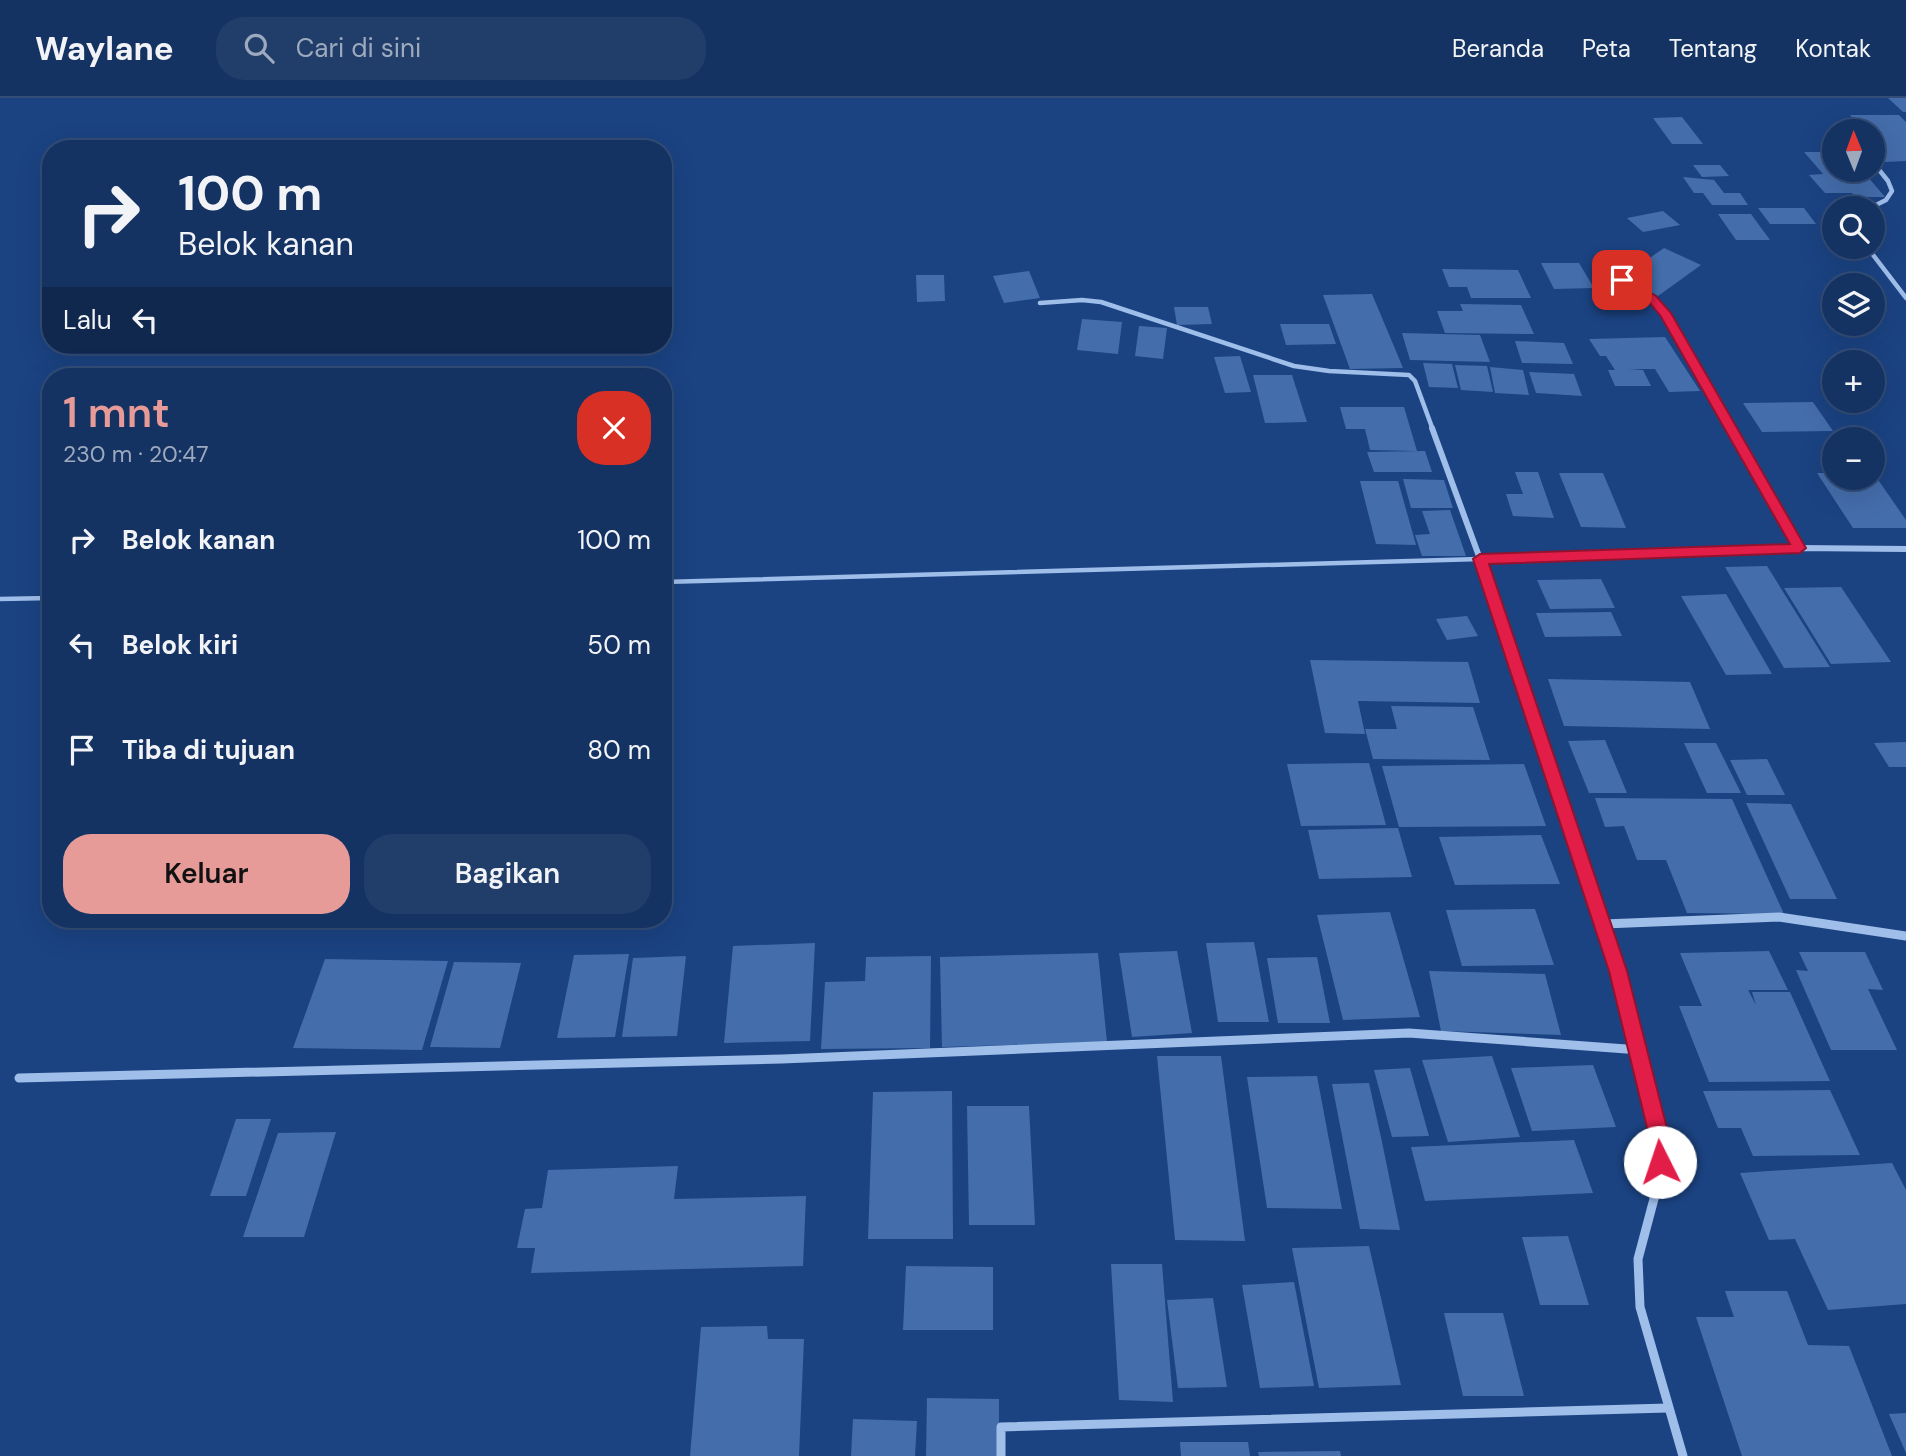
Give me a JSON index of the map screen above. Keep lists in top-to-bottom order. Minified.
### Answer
{"north":"top","page":{"header":"Waylane","search":"Cari di sini","nav":["Beranda","Peta","Tentang","Kontak"],"map_buttons":["+","−"],"turn":["100 m","Belok kanan"],"then":"Lalu","heading":["1 mnt","230 m · 20:47"],"list":[{"name":"Belok kanan","value":"100 m"},{"name":"Belok kiri","value":"50 m"},{"name":"Tiba di tujuan","value":"80 m"}],"buttons":["Keluar","Bagikan"]}}
